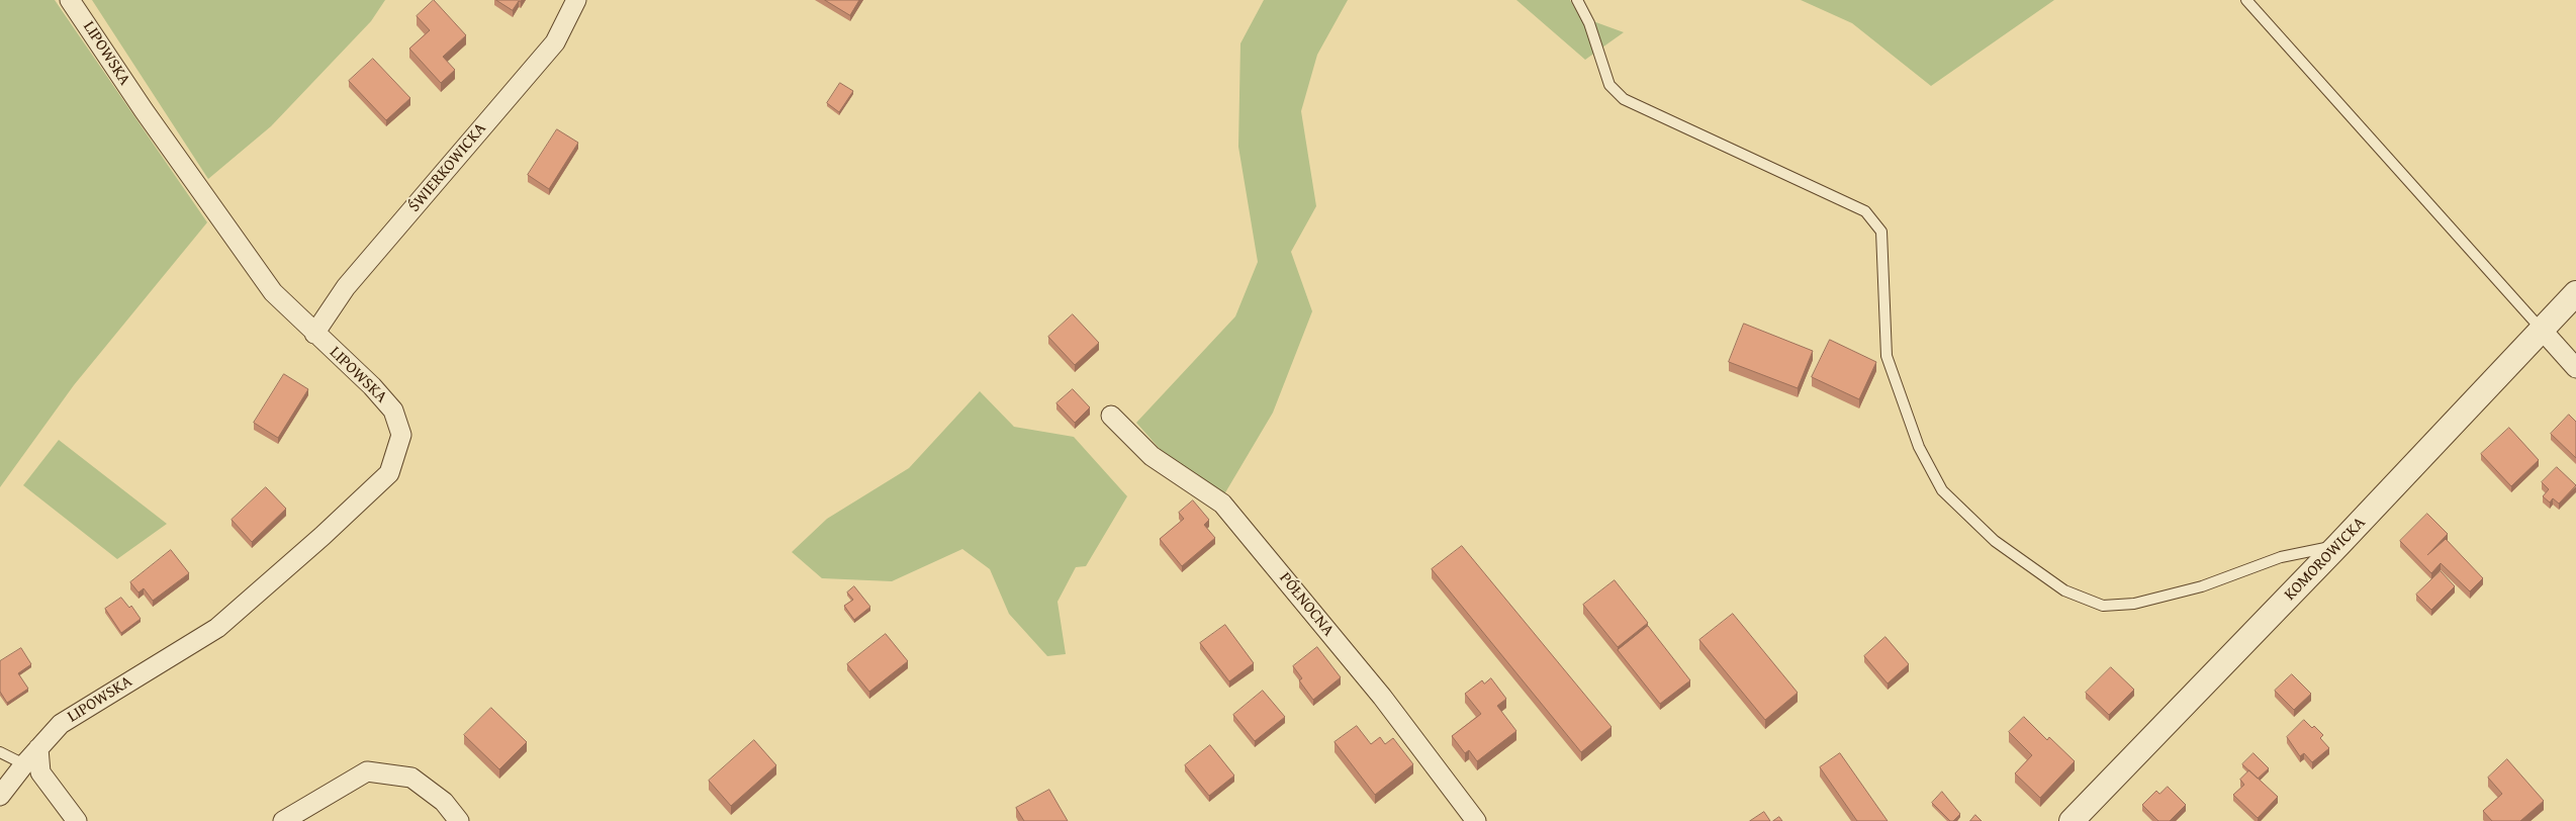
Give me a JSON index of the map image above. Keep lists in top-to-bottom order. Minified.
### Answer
{"streets":{"street":["LIPOWSKA","ŚWIERKOWICKA","KOMOROWICKA","PÓŁNOCNA"]},"crossings":[["LIPOWSKA","ŚWIERKOWICKA"]]}
